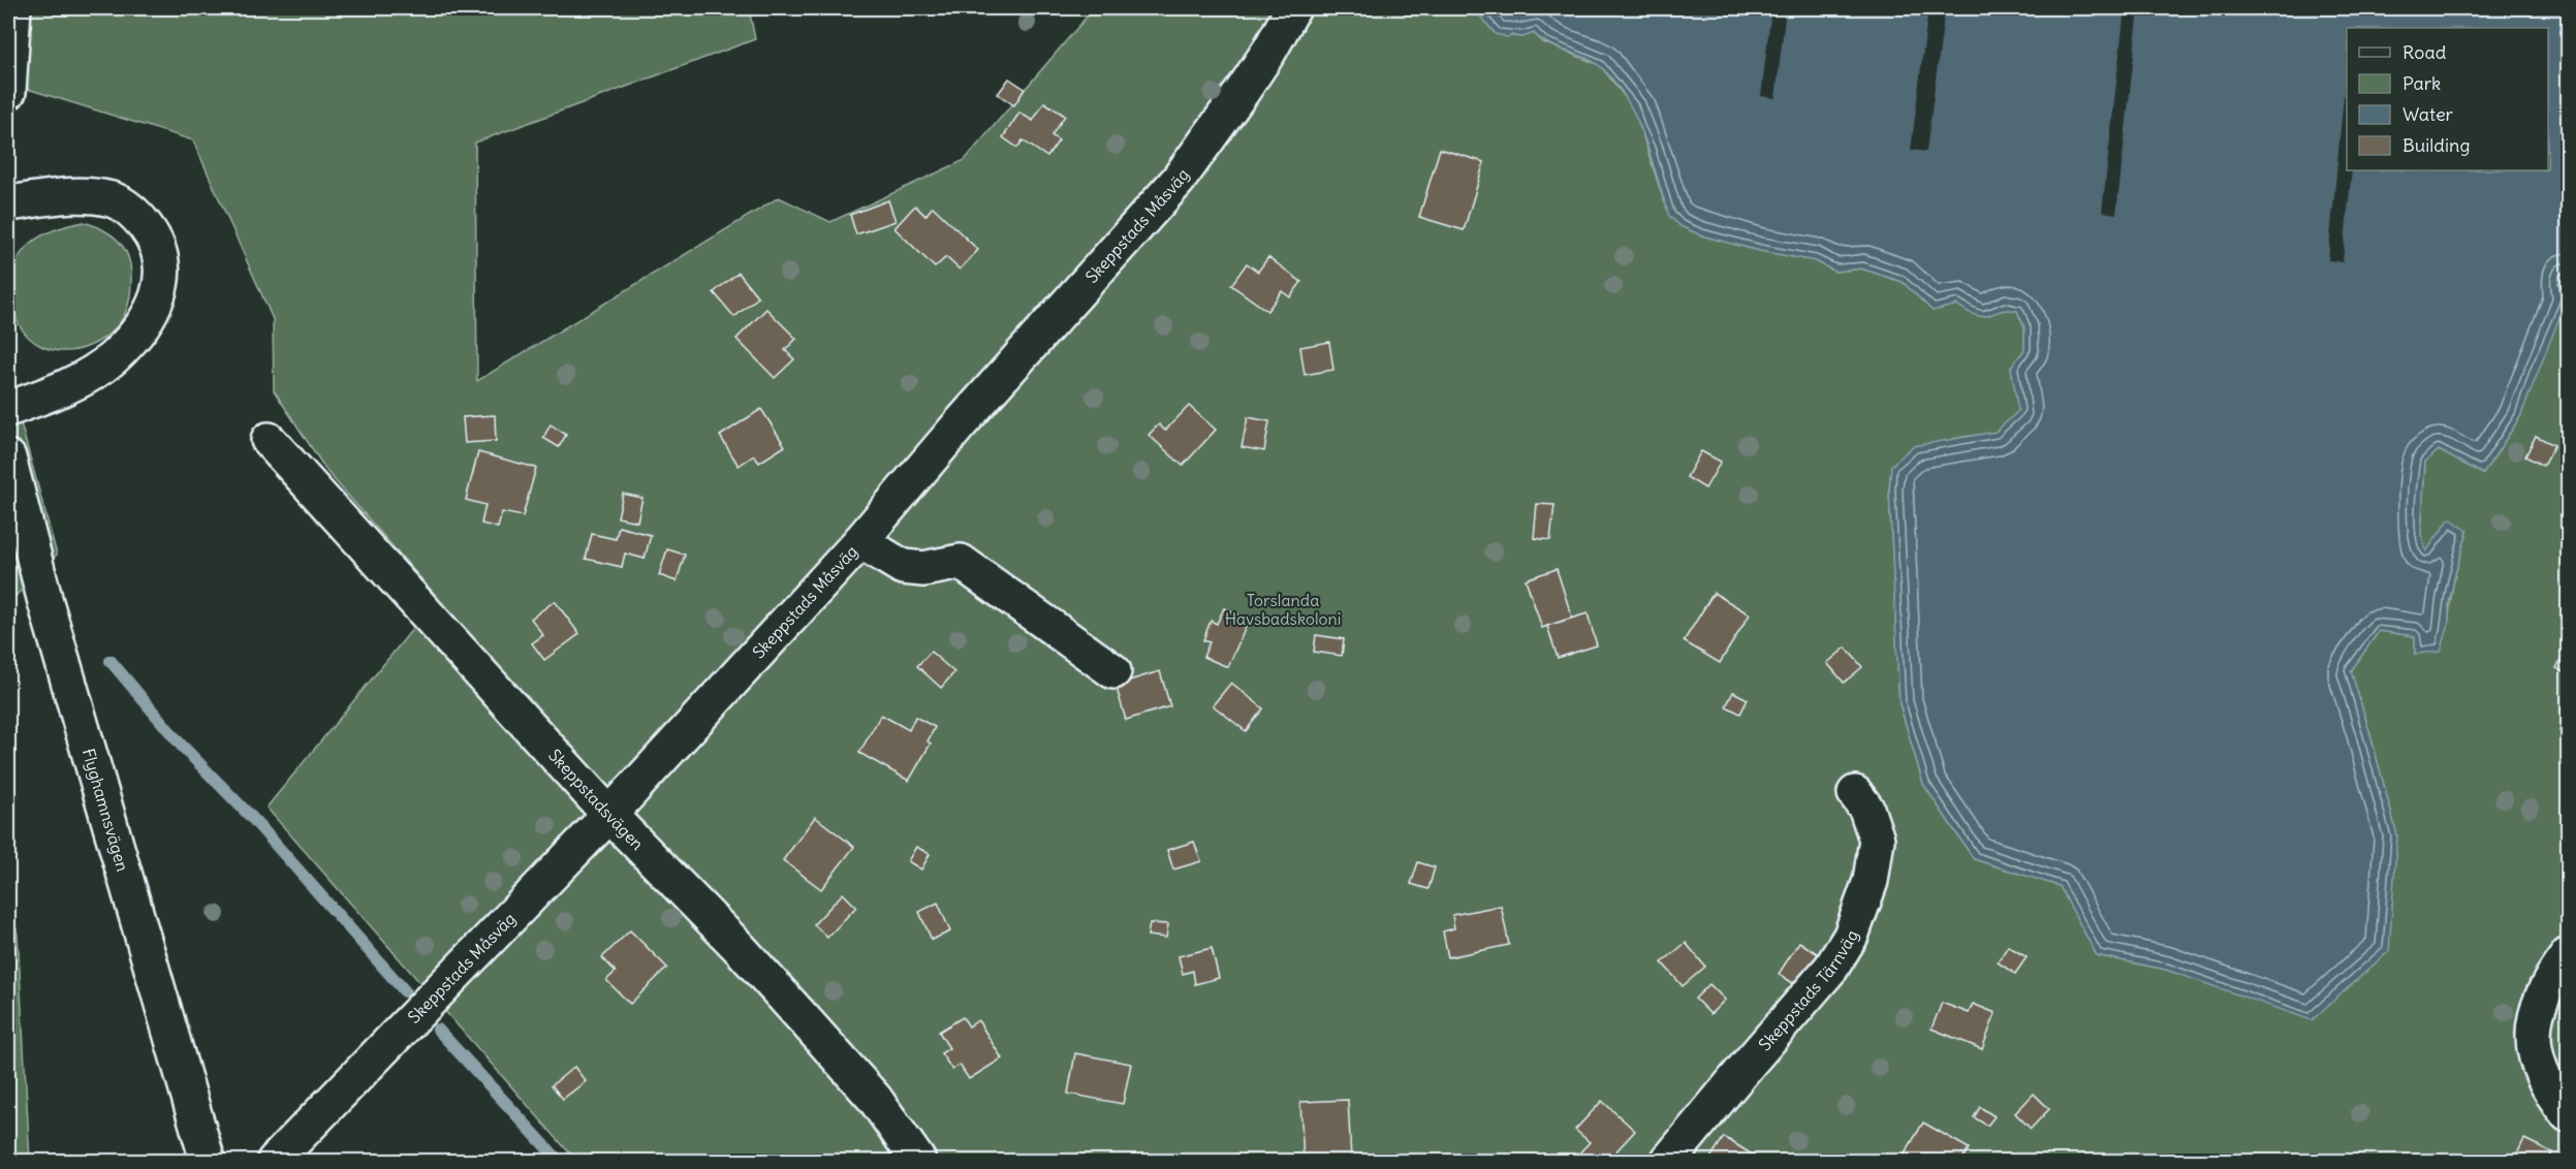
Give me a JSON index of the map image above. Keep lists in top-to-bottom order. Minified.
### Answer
{"streets":{"street":["Skeppstads Måsväg","Skeppstadsvägen","Flyghamnsvägen","Skeppstads Tärnväg"]},"crossings":[["Skeppstads Måsväg","Skeppstadsvägen"]],"parks":["Torslanda Havsbadskoloni"],"legend":["Road","Park","Water","Building"]}
